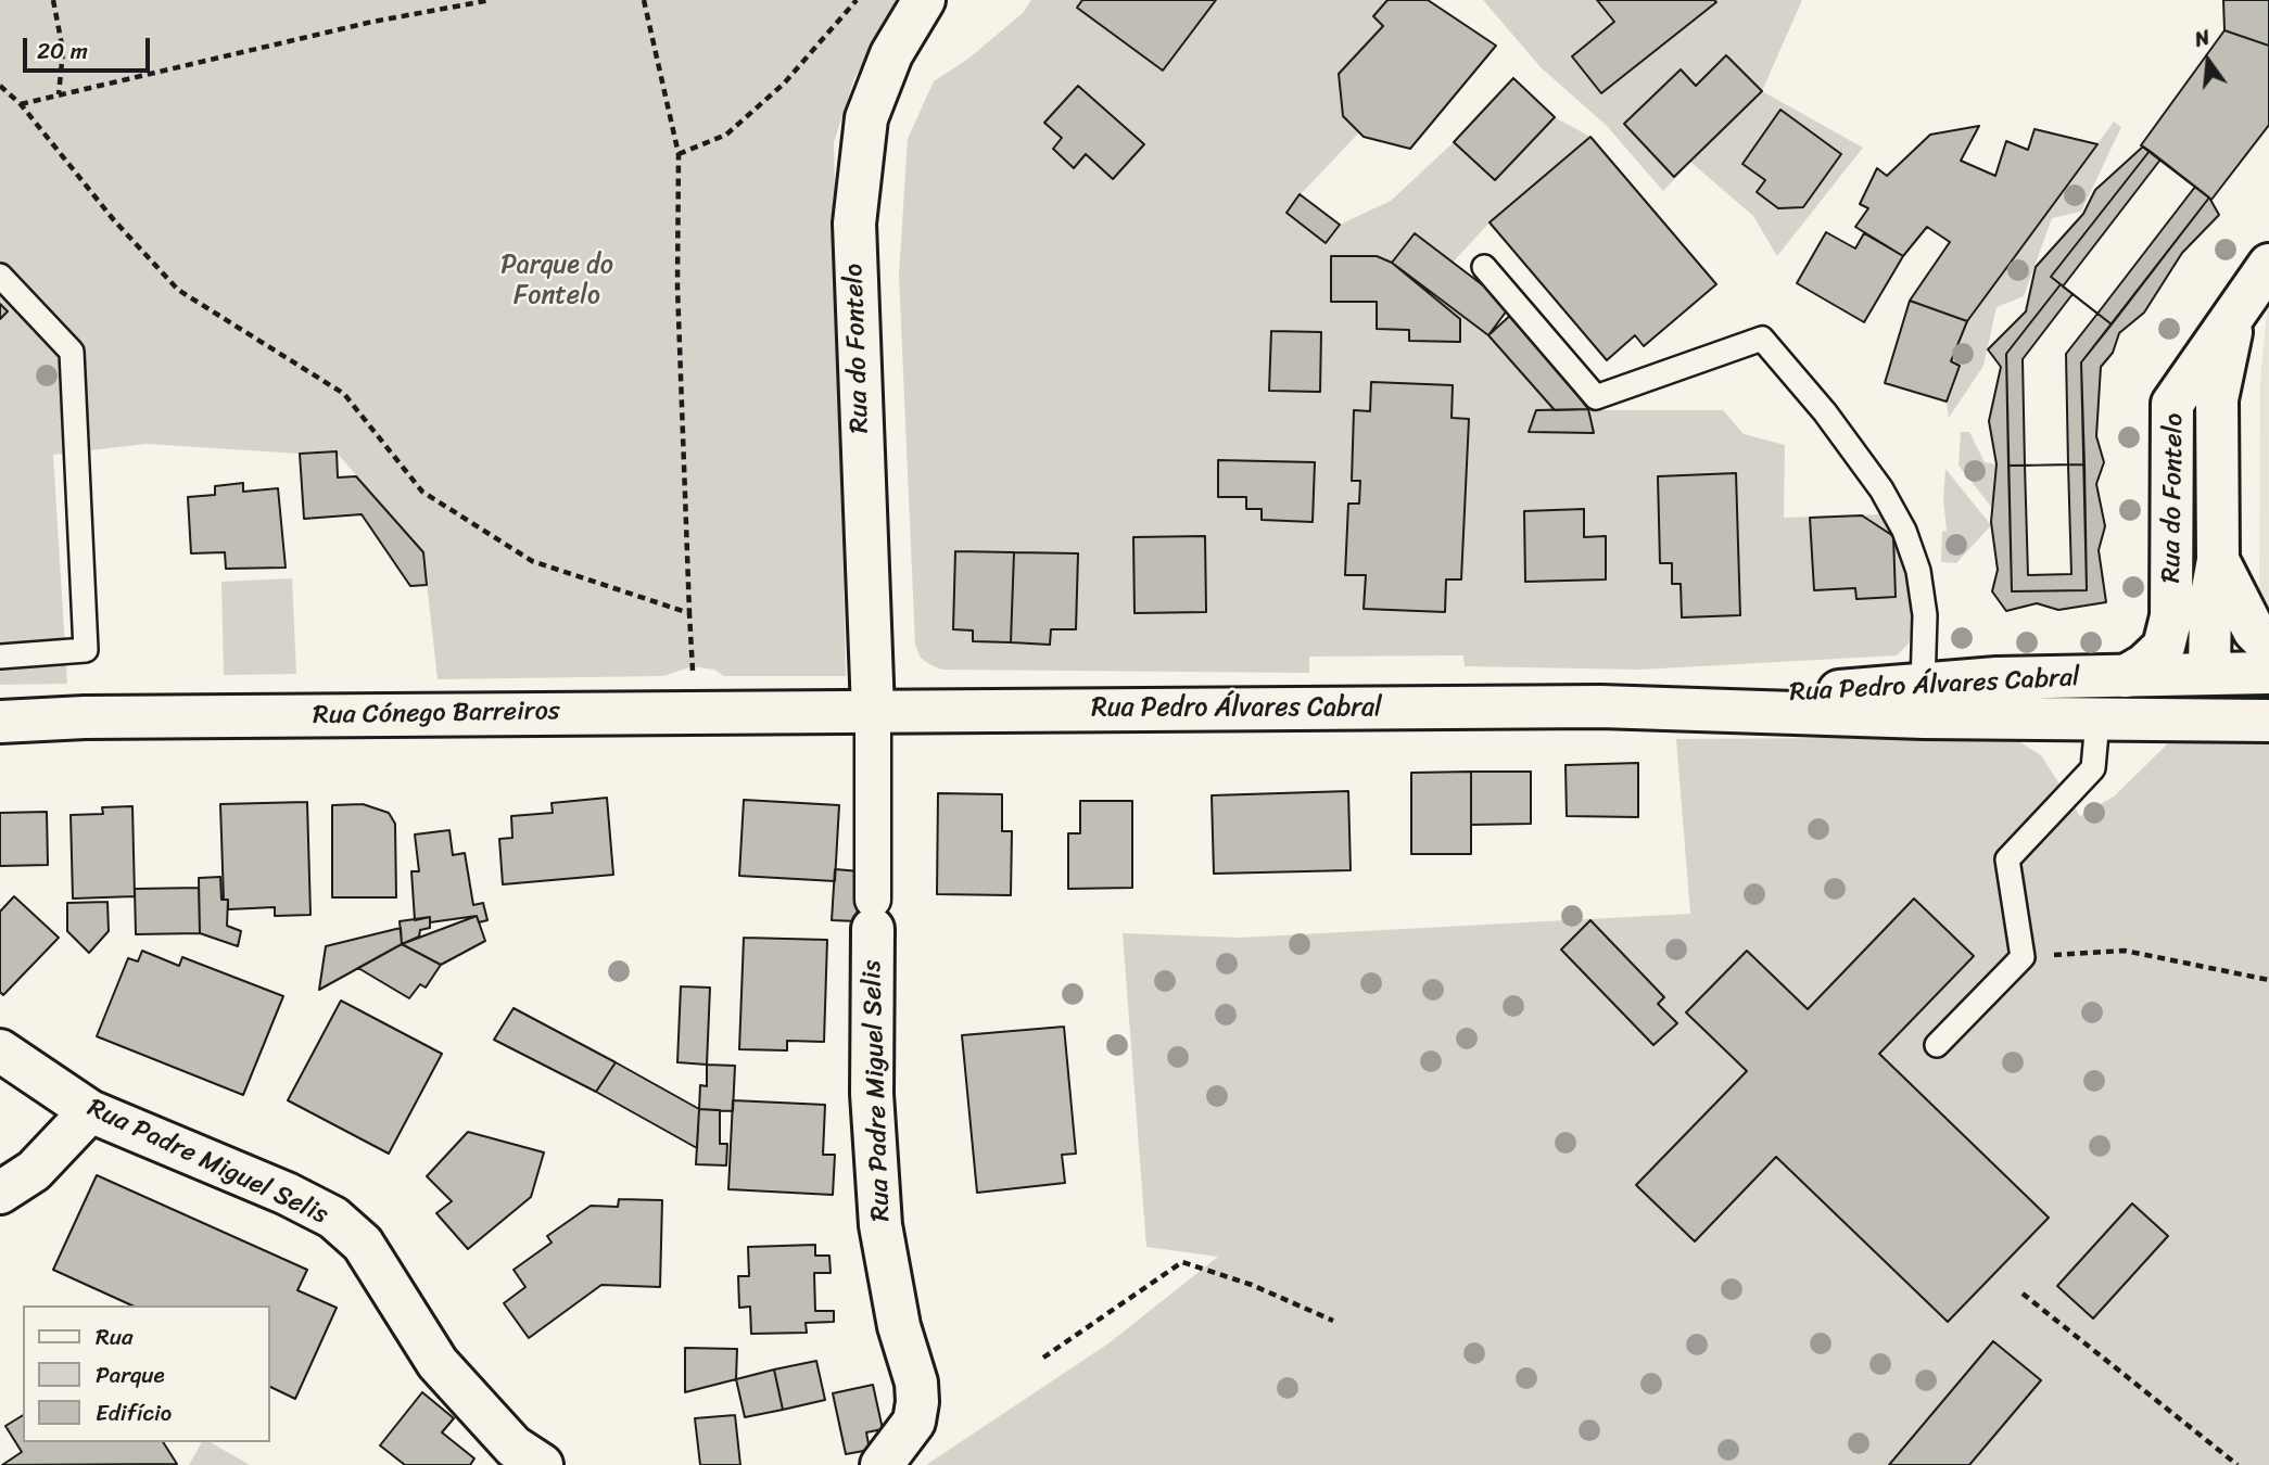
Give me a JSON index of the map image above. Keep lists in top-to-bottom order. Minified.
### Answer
{"streets":{"main road":["Rua do Fontelo","Rua Pedro Álvares Cabral","Rua Cónego Barreiros","Rua Padre Miguel Selis"]},"crossings":[["Rua do Fontelo","Rua Pedro Álvares Cabral"],["Rua do Fontelo","Rua Cónego Barreiros"],["Rua do Fontelo","Rua Padre Miguel Selis"],["Rua Pedro Álvares Cabral","Rua Cónego Barreiros"],["Rua Pedro Álvares Cabral","Rua Padre Miguel Selis"],["Rua Cónego Barreiros","Rua Padre Miguel Selis"]],"parks":["Parque do Fontelo"],"legend":["Rua","Parque","Edifício"],"scale_bar":"20 m","north":"top"}
